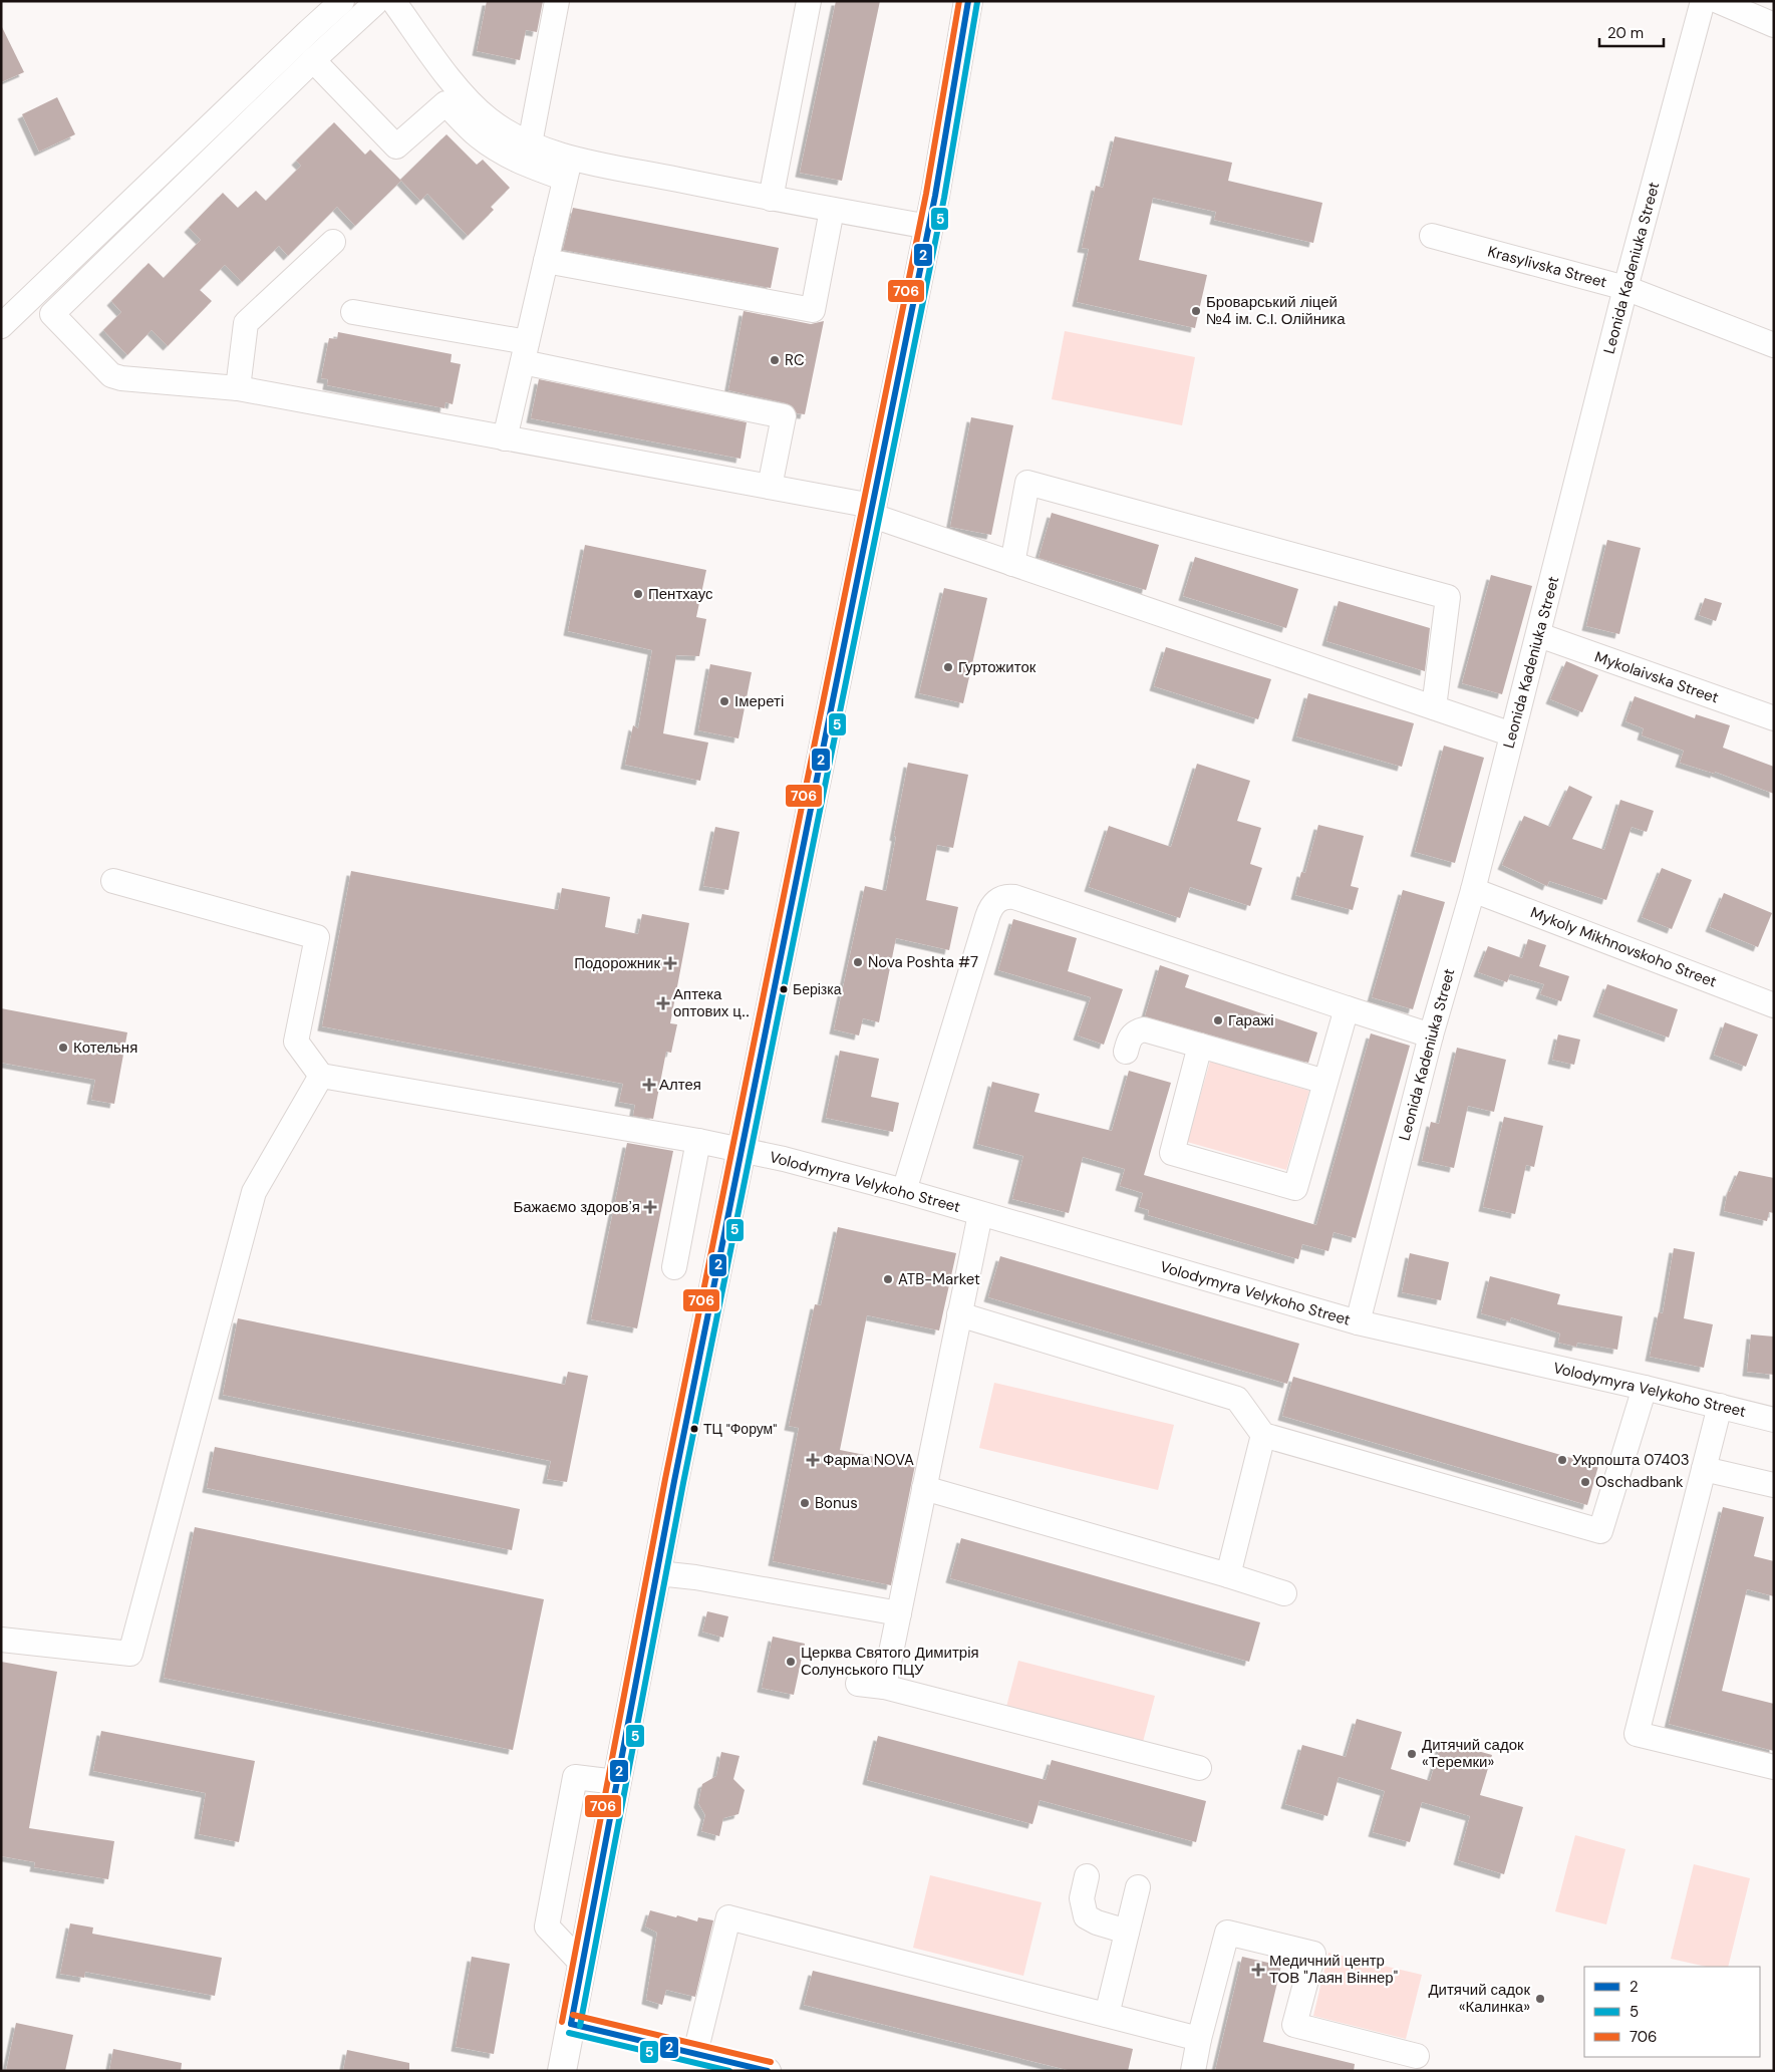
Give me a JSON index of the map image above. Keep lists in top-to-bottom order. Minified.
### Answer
{"streets":{"street":["Krasylivska Street","Leonida Kadeniuka Street","Mykolaivska Street","Mykoly Mikhnovskoho Street","Volodymyra Velykoho Street"]},"crossings":[["Krasylivska Street","Leonida Kadeniuka Street"],["Leonida Kadeniuka Street","Mykolaivska Street"],["Leonida Kadeniuka Street","Mykoly Mikhnovskoho Street"],["Leonida Kadeniuka Street","Volodymyra Velykoho Street"]],"places":{"other":["Броварський ліцей №4 ім. С.І. Олійника","RC","Пентхаус","Гуртожиток","Імереті","Nova Poshta #7","Берізка","Гаражі","Котельня","ATB-Market","ТЦ \"Форум\"","Укрпошта 07403","Oschadbank","Bonus","Церква Святого Димитрія Солунського ПЦУ","Дитячий садок «Теремки»","Дитячий садок «Калинка»"],"health":["Подорожник","Аптека оптових ц‥","Алтея","Бажаємо здоровʼя","Фарма NOVA","Медичний центр ТОВ \"Лаян Віннер\""]},"lines":["transit line 2","transit line 706","transit line 5"],"legend":["2","5","706"],"scale_bar":"20 m"}
